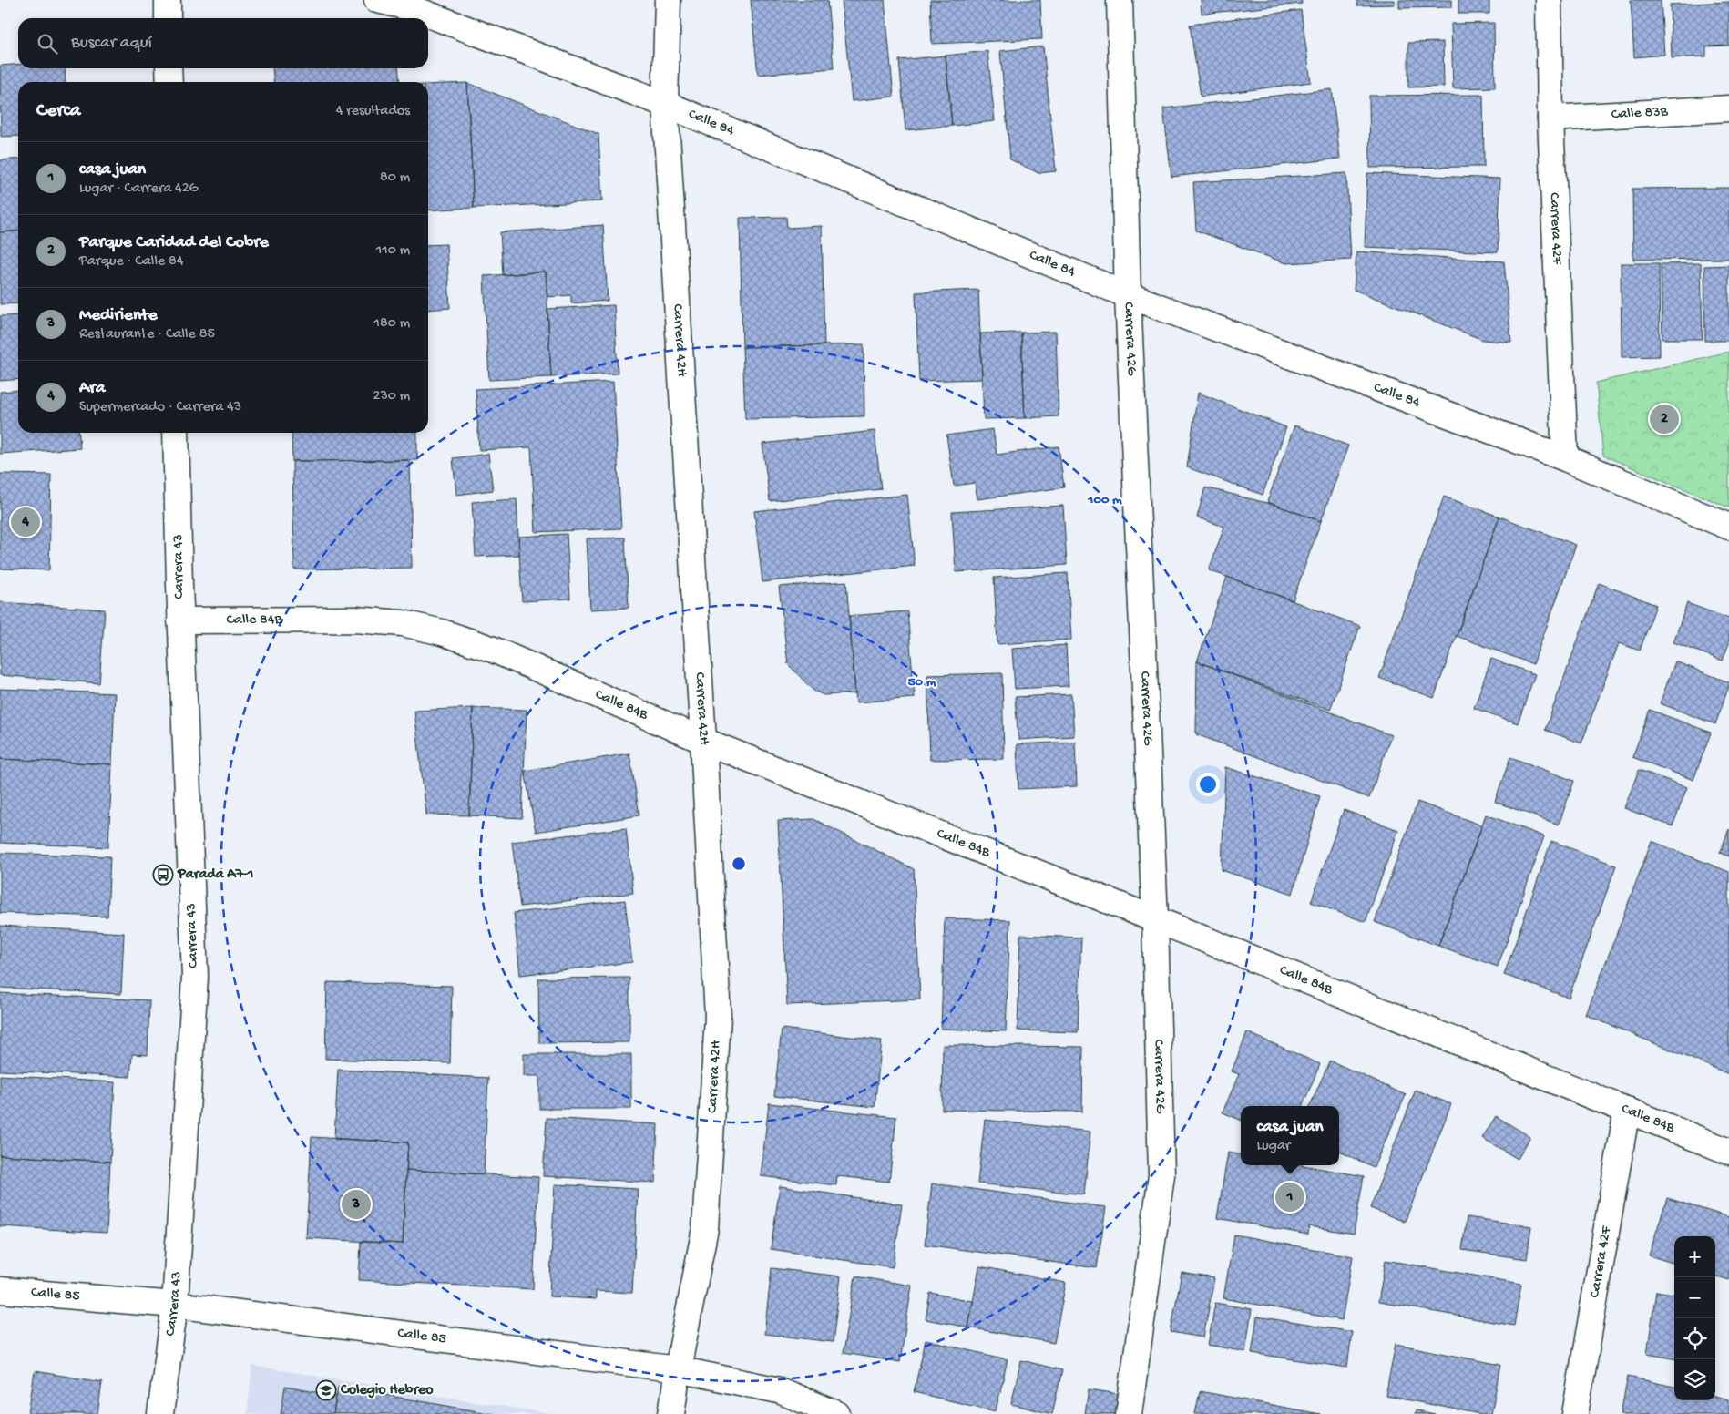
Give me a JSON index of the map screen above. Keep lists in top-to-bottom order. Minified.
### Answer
{"streets":{"street":["Calle 83B","Calle 84","Carrera 42F","Carrera 42H","Carrera 42G","Carrera 43","Calle 84B","Calle 85"]},"crossings":[["Calle 83B","Carrera 42F"],["Calle 84","Carrera 42F"],["Calle 84","Carrera 42H"],["Calle 84","Carrera 42G"],["Carrera 42F","Calle 84B"],["Carrera 42H","Calle 84B"],["Carrera 42H","Calle 85"],["Carrera 42G","Calle 84B"],["Carrera 43","Calle 84B"],["Carrera 43","Calle 85"]],"places":{"bus stop":["Parada A7-1"],"school or university":["Colegio Hebreo"]},"page":{"search":"Buscar aquí","heading":["Cerca","4 resultados"],"list":[{"mark":"1","name":"casa juan","note":"Lugar · Carrera 42G","value":"80 m"},{"mark":"2","name":"Parque Caridad del Cobre","note":"Parque · Calle 84","value":"110 m"},{"mark":"3","name":"Mediriente","note":"Restaurante · Calle 85","value":"180 m"},{"mark":"4","name":"Ara","note":"Supermercado · Carrera 43","value":"230 m"}],"pins":["2","4","1","3"],"popup":["casa juan","Lugar"],"map_buttons":["+","−"]},"rings":["100 m","50 m"]}
